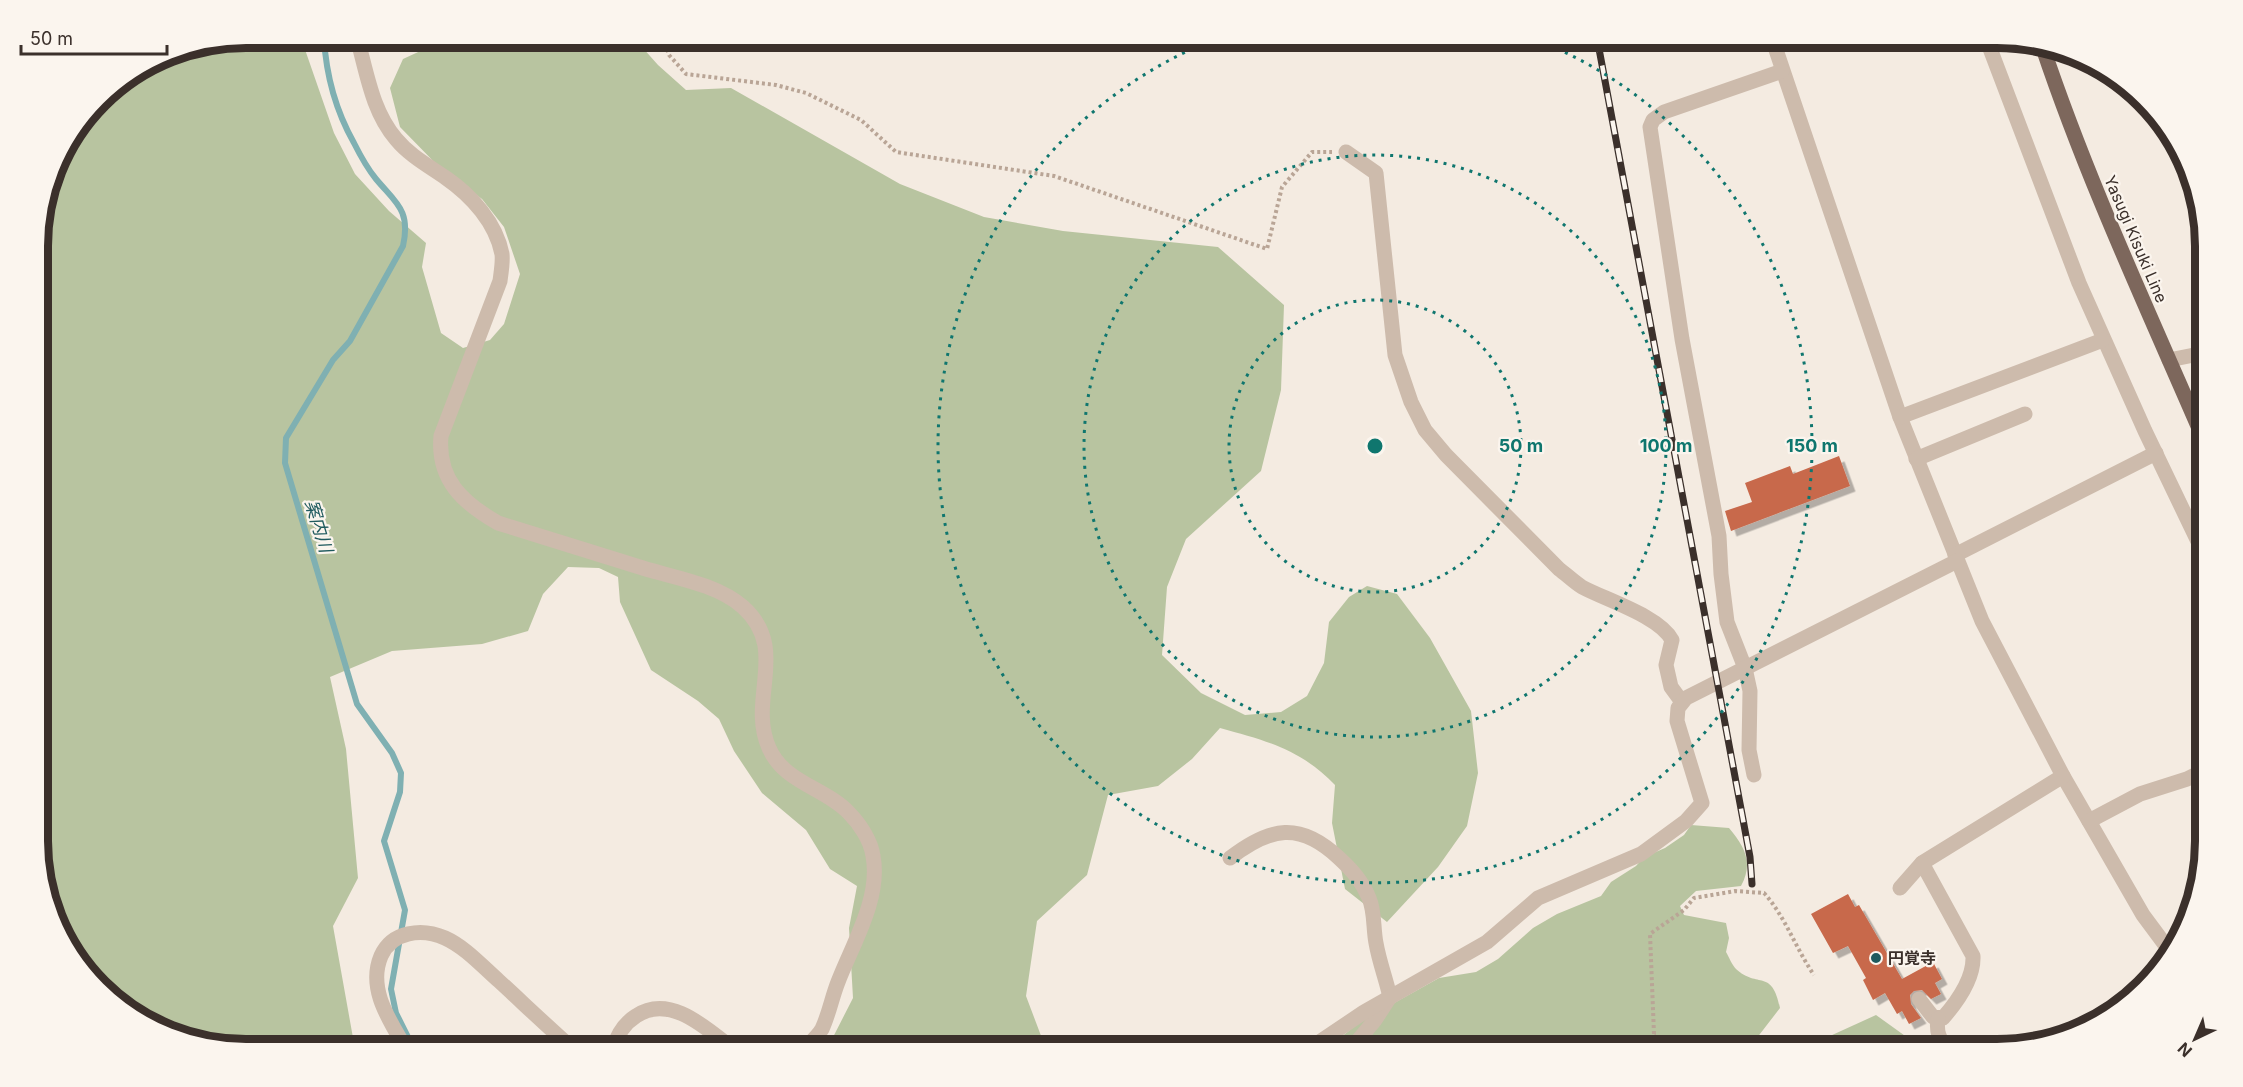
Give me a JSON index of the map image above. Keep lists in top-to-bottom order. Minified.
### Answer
{"streets":{"main road":["Yasugi Kisuki Line"]},"water":["案内川"],"places":["円覚寺"],"scale_bar":"50 m","north":"bottom left","rings":["50 m","100 m","150 m"]}
